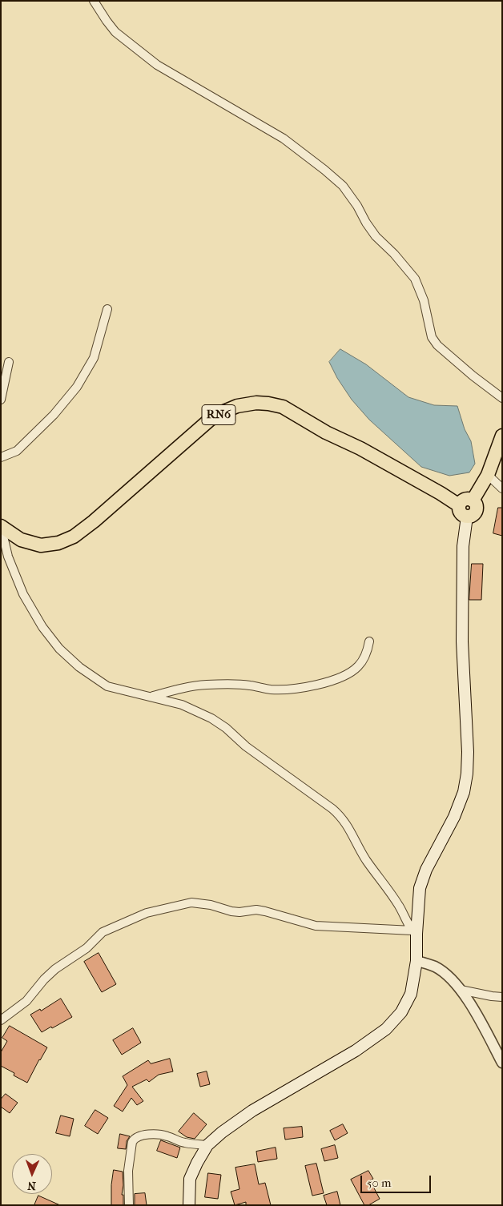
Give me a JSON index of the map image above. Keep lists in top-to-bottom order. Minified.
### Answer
{"streets":{"highway":["RN6"]},"scale_bar":"50 m","north":"bottom"}
